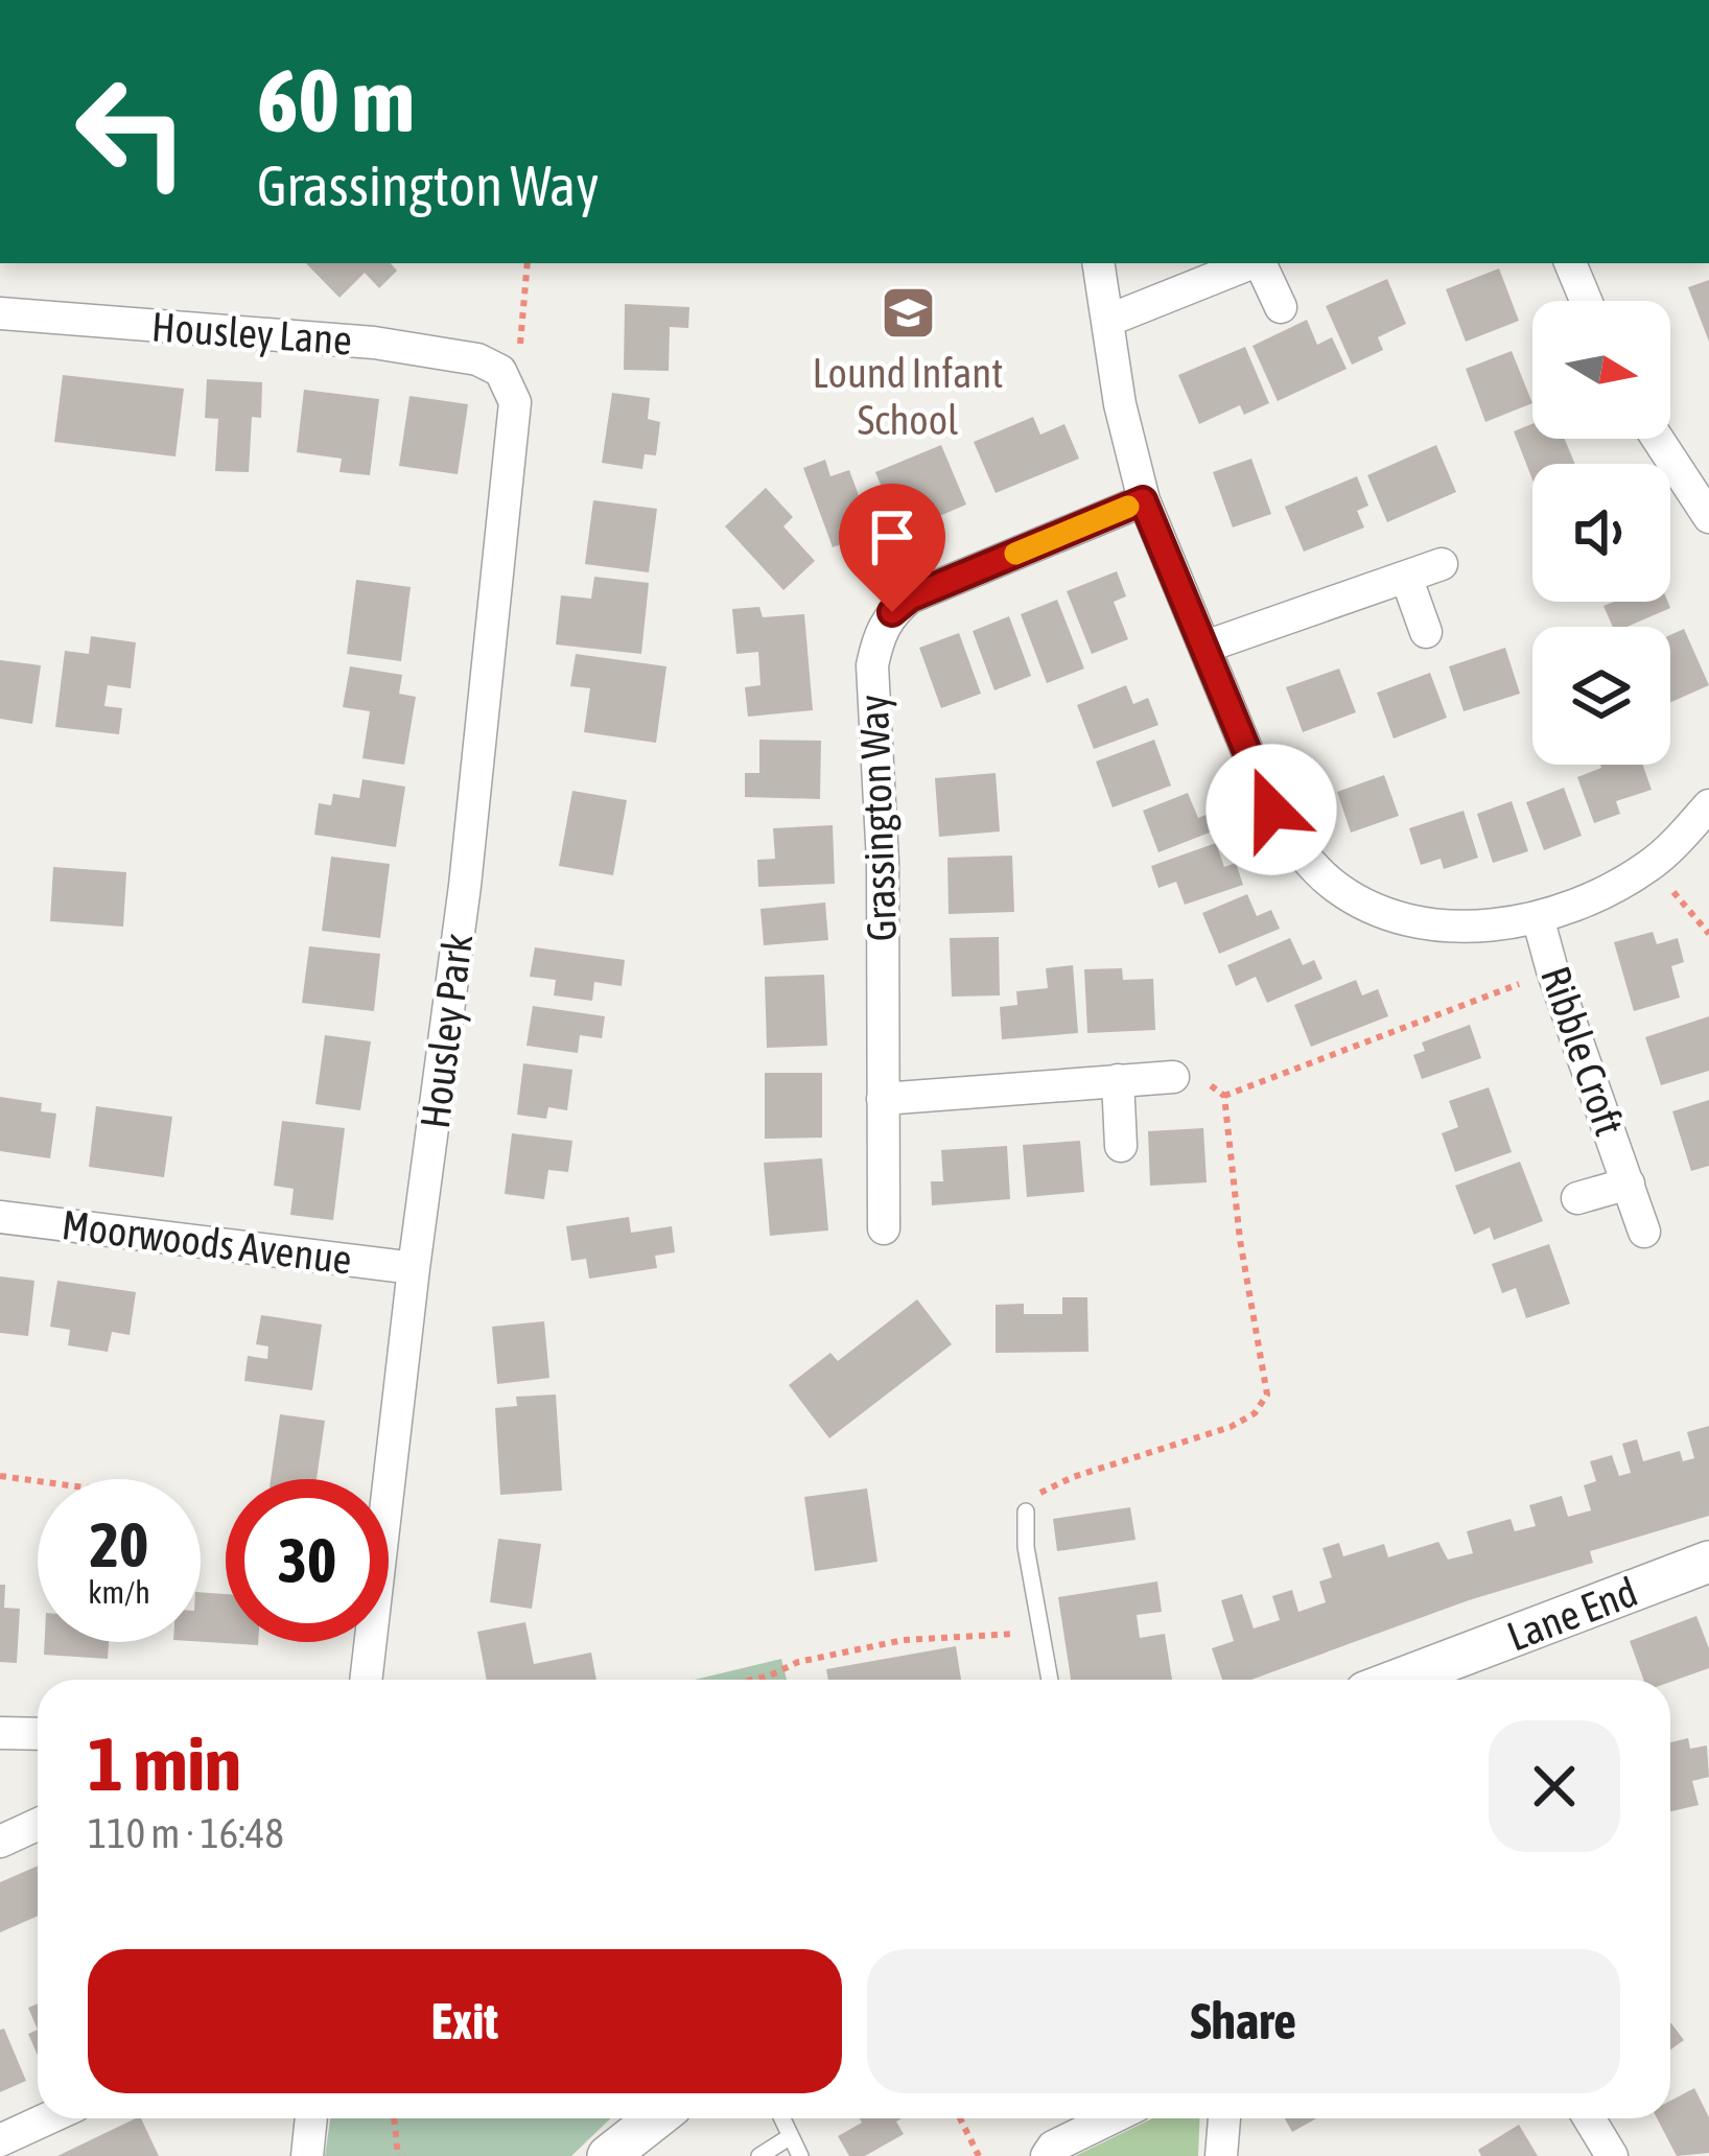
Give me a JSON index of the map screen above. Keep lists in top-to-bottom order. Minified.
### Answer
{"streets":{"street":["Housley Lane","Grassington Way","Housley Park","Ribble Croft","Moorwoods Avenue","Lane End"]},"crossings":[["Housley Lane","Housley Park"],["Housley Park","Moorwoods Avenue"]],"places":{"school or university":["Lound Infant School"]},"north":"right","page":{"turn":["60 m","Grassington Way"],"speed":"20 km/h","limit":"30","heading":["1 min","110 m · 16:48"],"buttons":["Exit","Share"]}}
